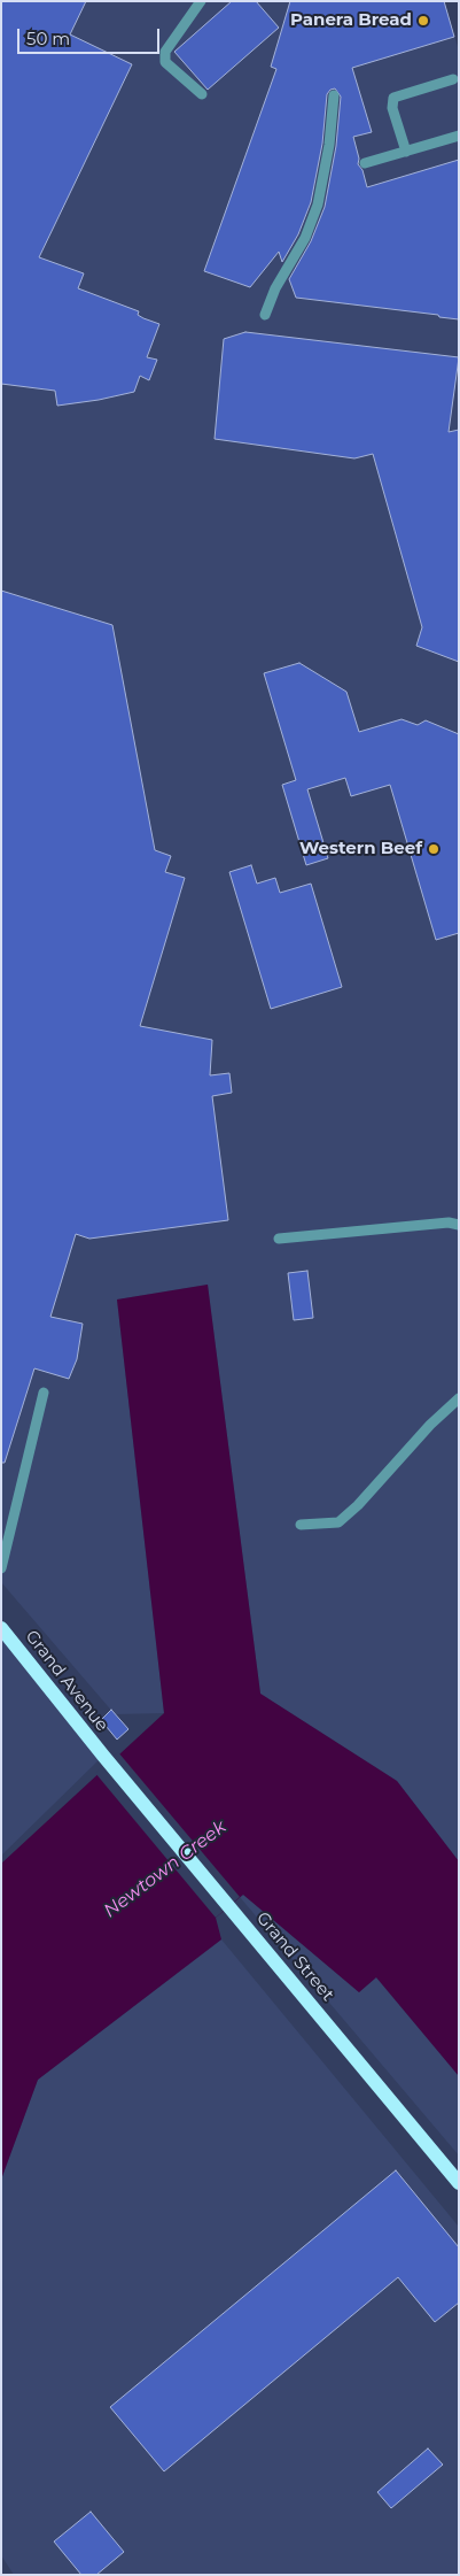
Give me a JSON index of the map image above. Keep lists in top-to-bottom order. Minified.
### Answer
{"streets":{"main road":["Grand Avenue","Grand Street"]},"crossings":[["Grand Avenue","Grand Street"]],"water":["Newtown Creek"],"places":["Panera Bread","Western Beef"],"scale_bar":"50 m"}
